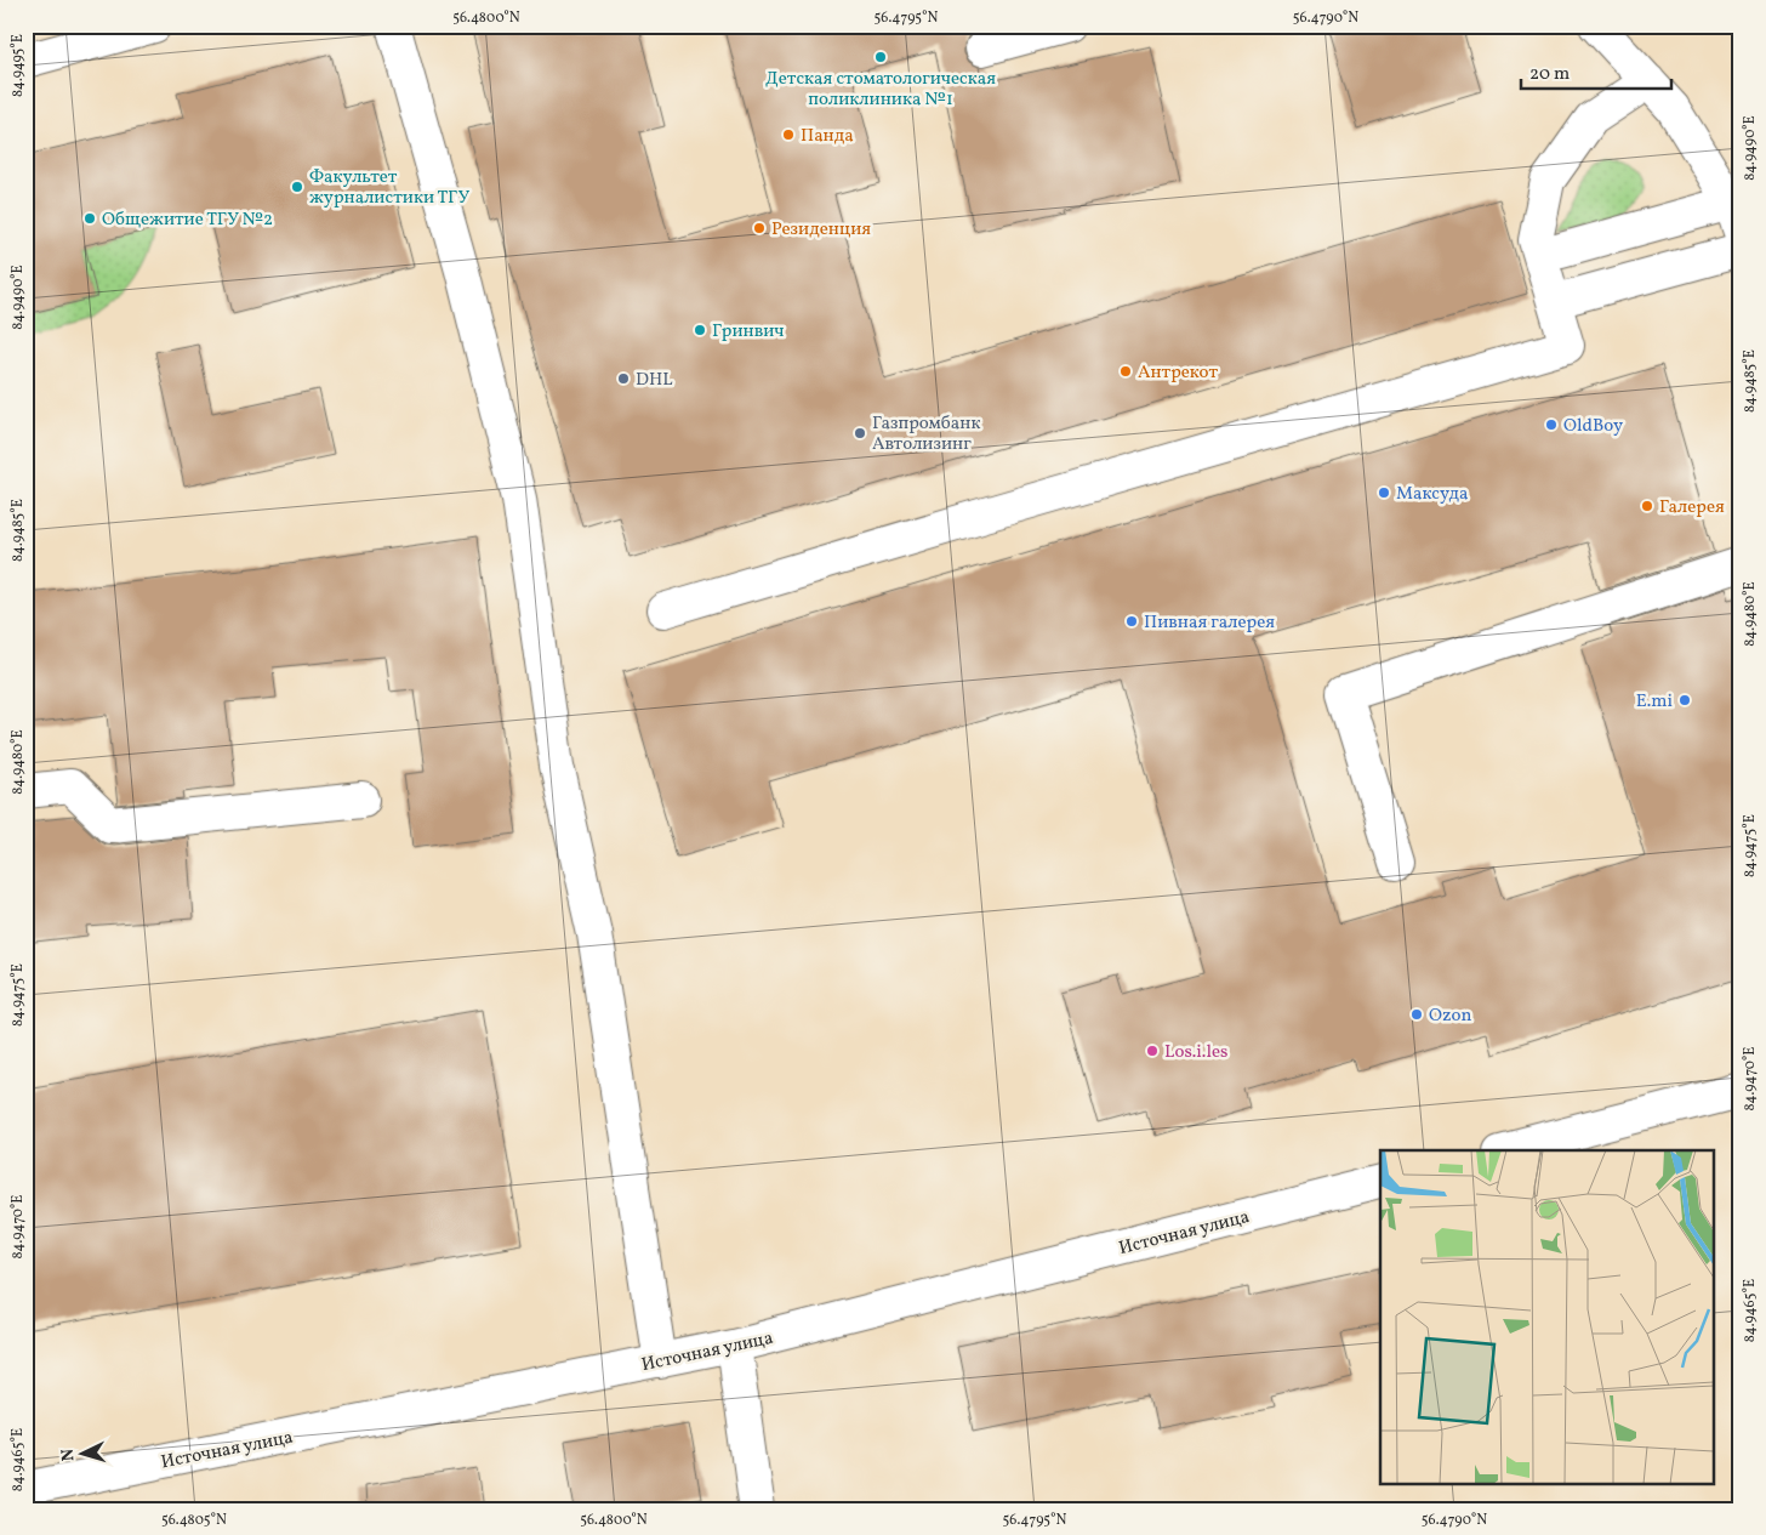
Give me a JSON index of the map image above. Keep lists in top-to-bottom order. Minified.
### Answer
{"streets":{"street":["Источная улица"]},"places":["Детская стоматологическая поликлиника №1","Панда","Факультет журналистики ТГУ","Общежитие ТГУ №2","Резиденция","Гринвич","Антрекот","DHL","OldBoy","Газпромбанк Автолизинг","Максуда","Галерея","Пивная галерея","E.mi","Ozon","Los.i.les"],"scale_bar":"20 m","north":"left","coordinates":["56.4800°N","56.4795°N","56.4790°N","84.9495°E","84.9490°E","84.9485°E","84.9480°E","84.9475°E","84.9470°E","84.9465°E","56.4805°N"]}
